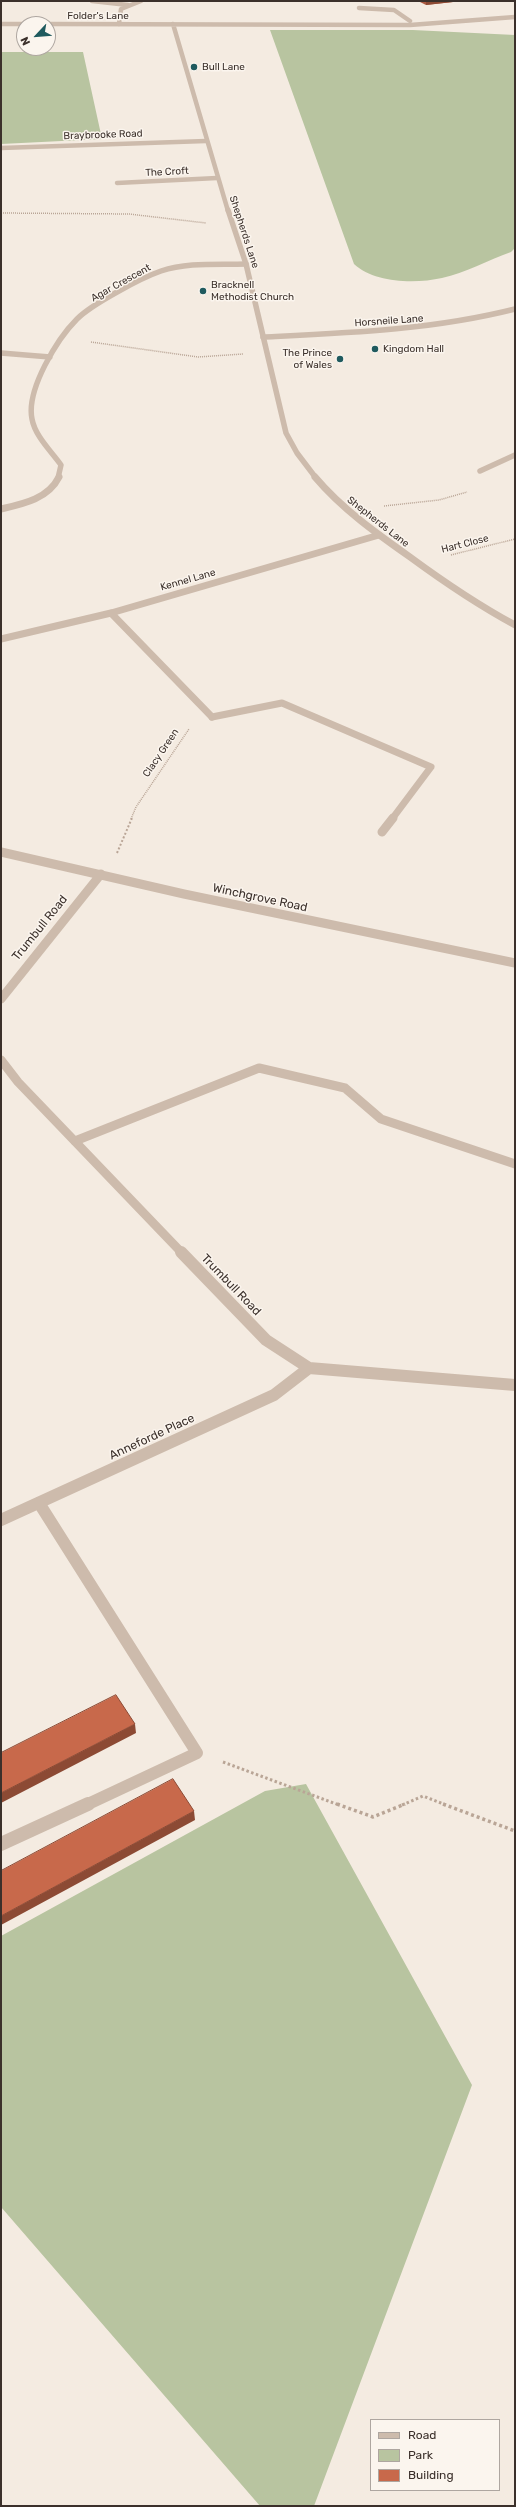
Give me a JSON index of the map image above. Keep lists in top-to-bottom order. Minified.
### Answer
{"streets":{"street":["Folder's Lane","Braybrooke Road","The Croft","Shepherds Lane","Agar Crescent","Horsneile Lane","Kennel Lane","Winchgrove Road","Trumbull Road","Anneforde Place"],"path":["Hart Close","Clacy Green"]},"crossings":[["Folder's Lane","Shepherds Lane"],["Braybrooke Road","Shepherds Lane"],["The Croft","Shepherds Lane"],["Shepherds Lane","Agar Crescent"],["Shepherds Lane","Horsneile Lane"],["Shepherds Lane","Hart Close"],["Shepherds Lane","Kennel Lane"],["Clacy Green","Winchgrove Road"],["Clacy Green","Trumbull Road"],["Winchgrove Road","Trumbull Road"],["Trumbull Road","Anneforde Place"]],"places":["Bull Lane","Bracknell Methodist Church","Kingdom Hall","The Prince of Wales"],"legend":["Road","Park","Building"],"north":"bottom left"}
